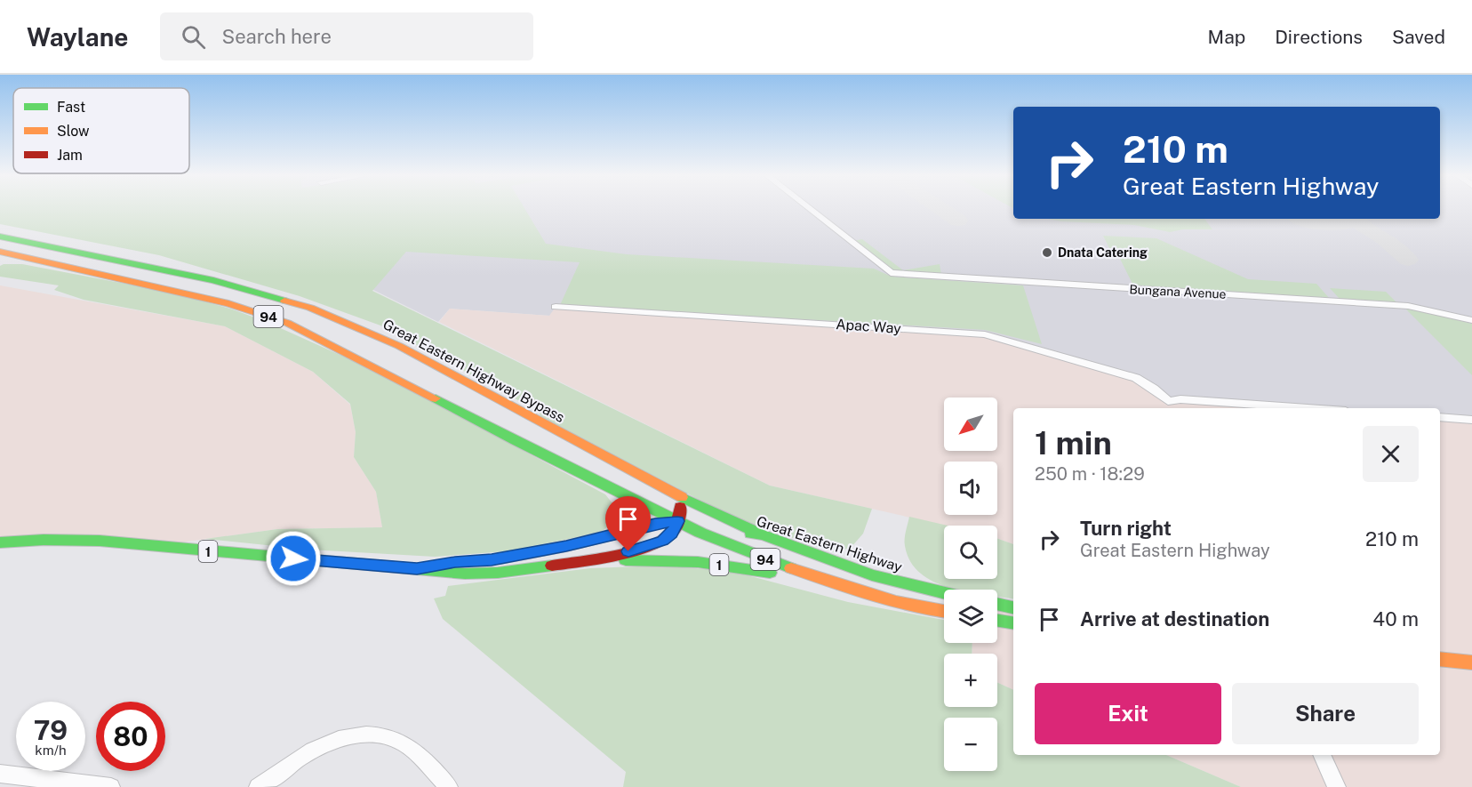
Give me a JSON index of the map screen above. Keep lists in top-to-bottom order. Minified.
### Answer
{"streets":{"highway":["94","Great Eastern Highway Bypass","Great Eastern Highway","1"],"street":["Bungana Avenue","Apac Way"]},"crossings":[["94","Great Eastern Highway"],["94","1"],["Great Eastern Highway Bypass","Great Eastern Highway"]],"places":["Dnata Catering"],"legend":["Fast","Slow","Jam"],"north":"bottom left","page":{"header":"Waylane","search":"Search here","nav":["Map","Directions","Saved"],"turn":["210 m","Great Eastern Highway"],"map_buttons":["+","−"],"heading":["1 min","250 m · 18:29"],"list":[{"name":"Turn right","note":"Great Eastern Highway","value":"210 m"},{"name":"Arrive at destination","value":"40 m"}],"buttons":["Exit","Share"],"speed":"79 km/h","limit":"80"}}
